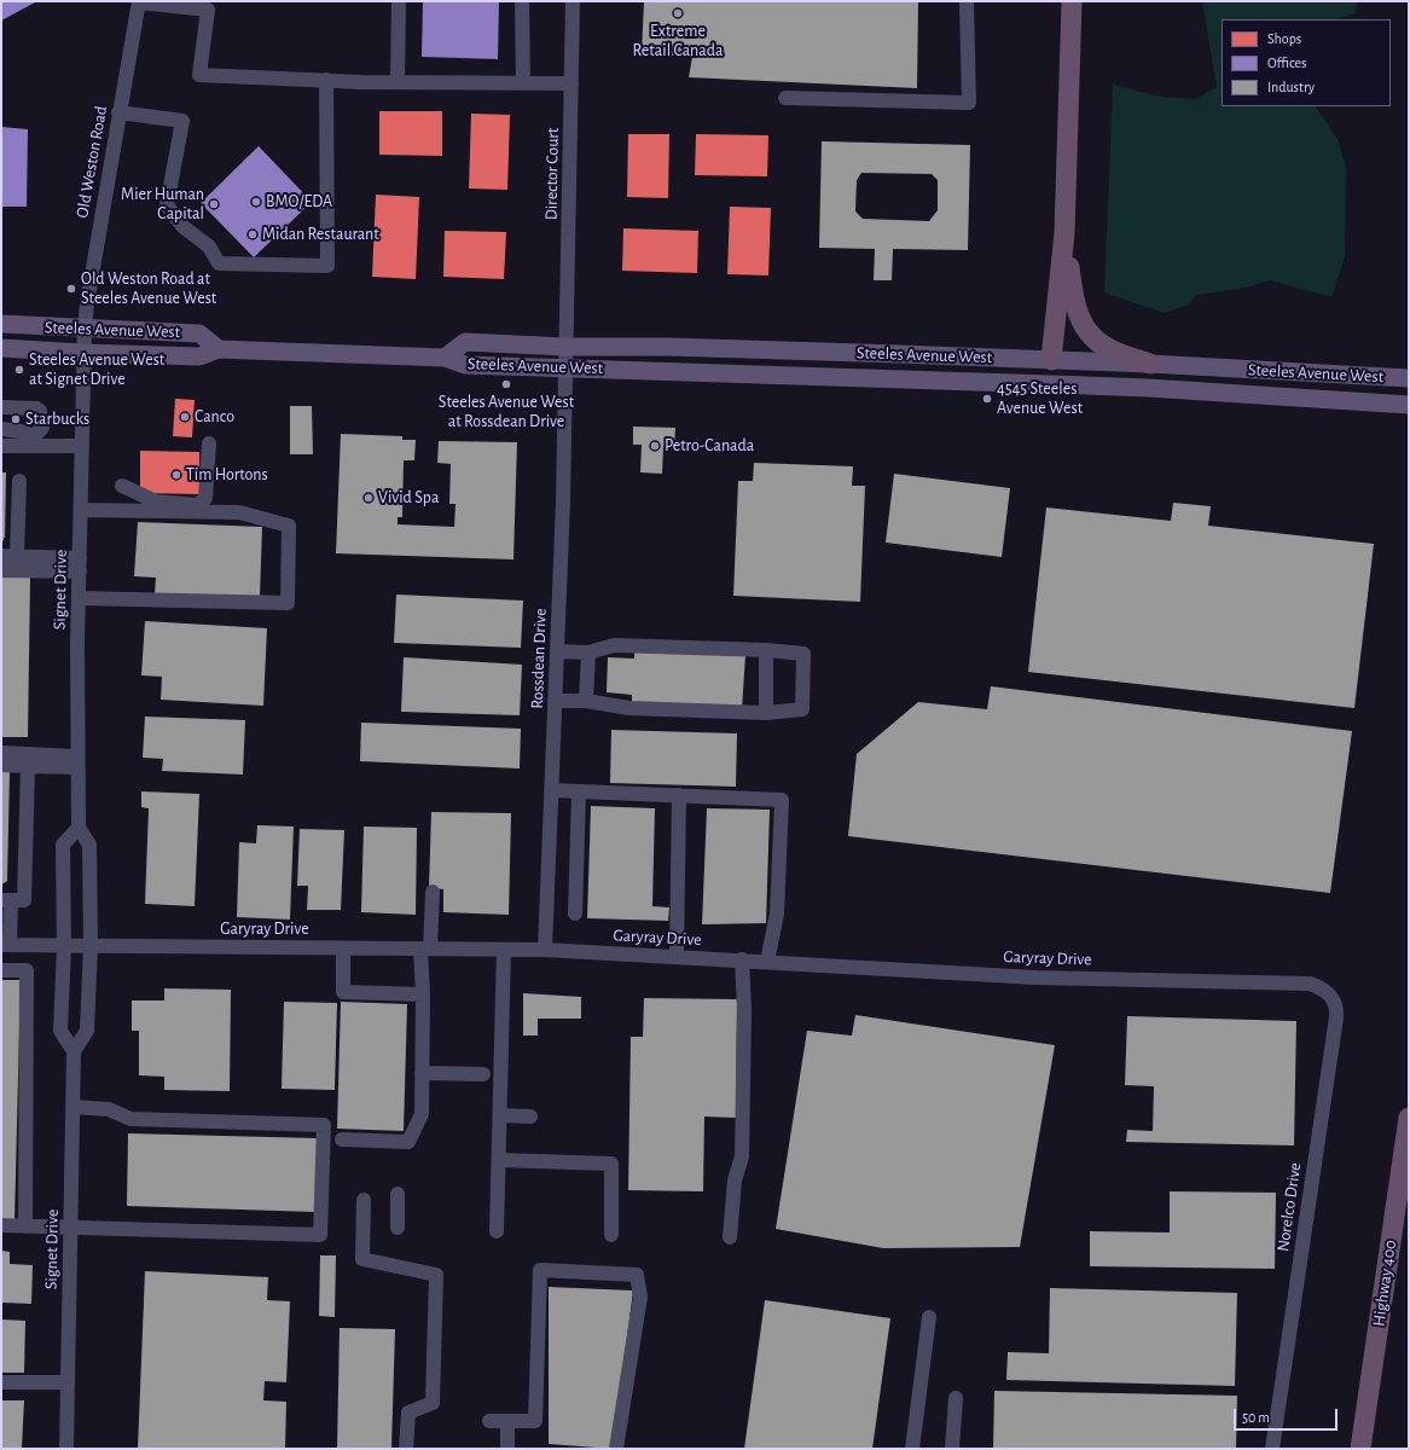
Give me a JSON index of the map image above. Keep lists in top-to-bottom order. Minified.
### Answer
{"streets":{"highway":["Highway 400"],"main road":["Steeles Avenue West"],"street":["Old Weston Road","Director Court","Signet Drive","Rossdean Drive","Garyray Drive","Norelco Drive"]},"crossings":[["Old Weston Road","Steeles Avenue West"],["Old Weston Road","Signet Drive"],["Director Court","Steeles Avenue West"],["Director Court","Rossdean Drive"],["Steeles Avenue West","Signet Drive"],["Steeles Avenue West","Rossdean Drive"],["Signet Drive","Garyray Drive"],["Rossdean Drive","Garyray Drive"],["Garyray Drive","Norelco Drive"]],"places":["Extreme Retail Canada","BMO/EDA","Mier Human Capital","Midan Restaurant","Old Weston Road at Steeles Avenue West","Steeles Avenue West at Signet Drive","Steeles Avenue West at Rossdean Drive","4545 Steeles Avenue West","Canco","Starbucks","Petro-Canada","Tim Hortons","Vivid Spa"],"legend":["Shops","Offices","Industry"],"scale_bar":"50 m"}
